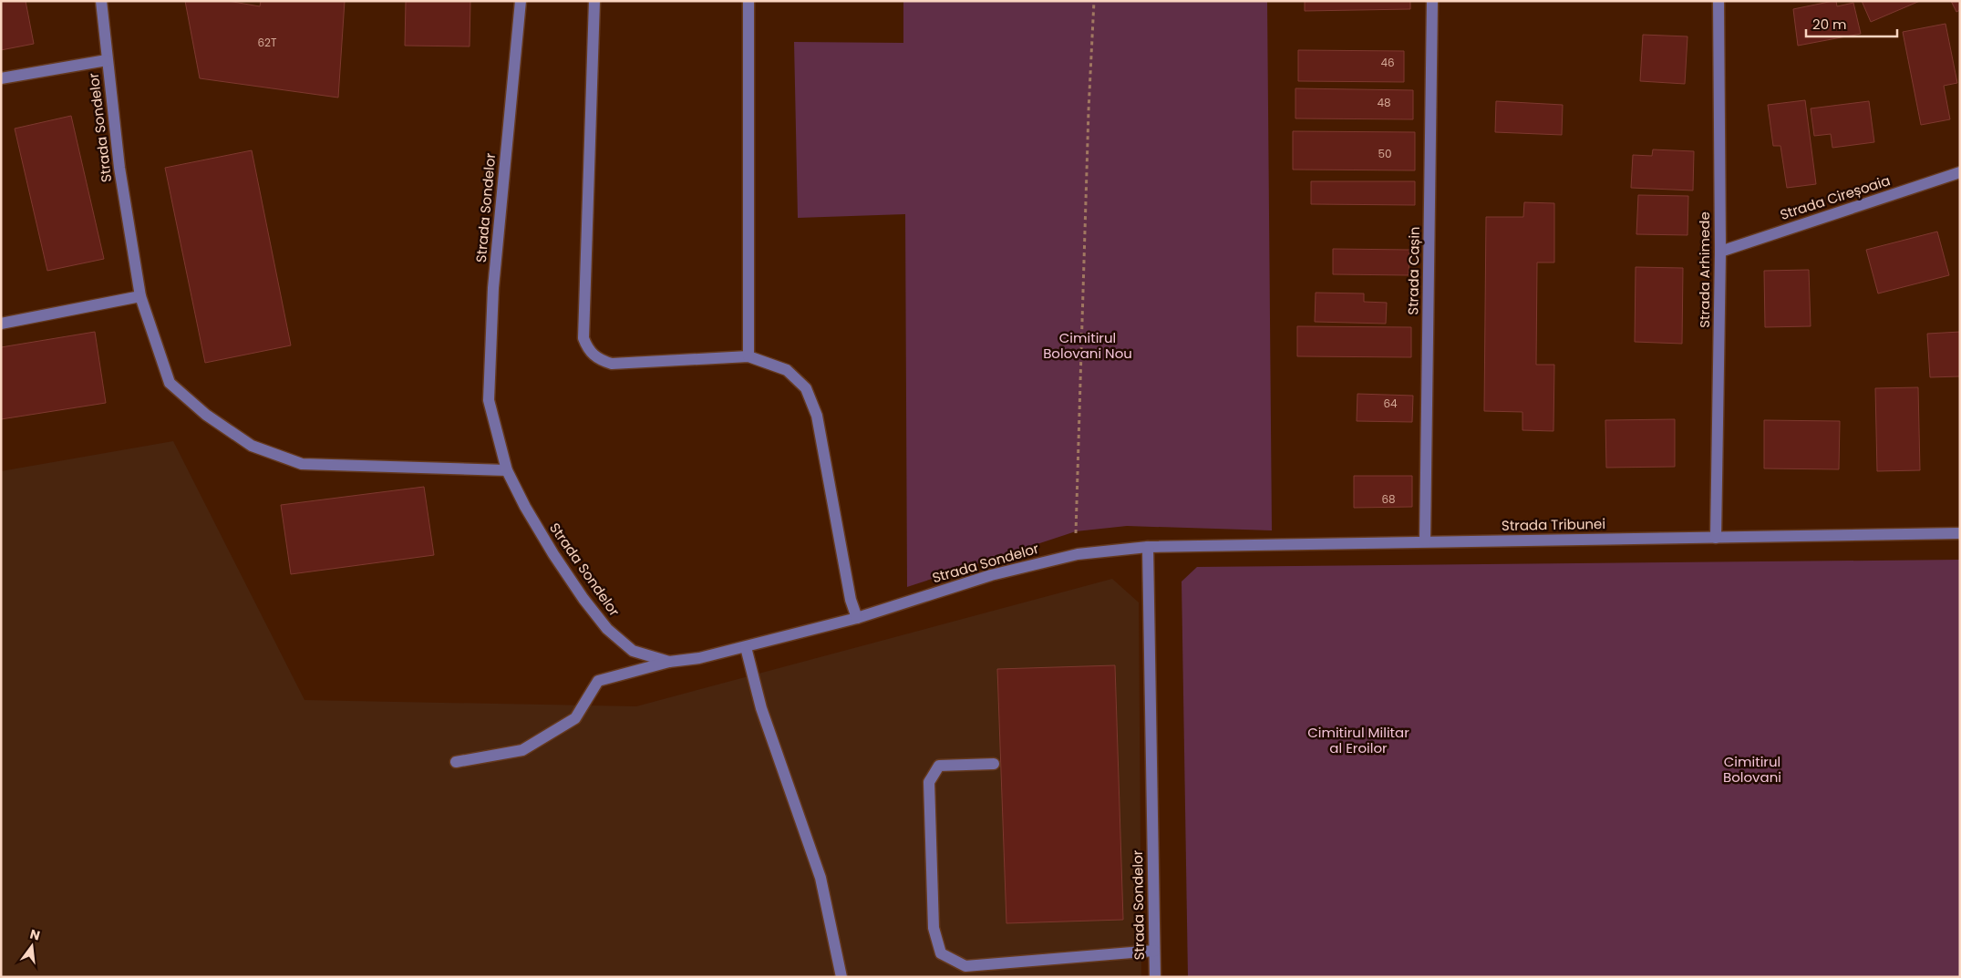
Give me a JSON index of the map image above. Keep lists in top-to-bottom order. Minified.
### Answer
{"streets":{"street":["Strada Sondelor","Strada Cireșoaia","Strada Arhimede","Strada Cașin","Strada Tribunei"]},"crossings":[["Strada Sondelor","Strada Tribunei"],["Strada Cireșoaia","Strada Arhimede"],["Strada Arhimede","Strada Tribunei"],["Strada Cașin","Strada Tribunei"]],"parks":["Cimitirul Bolovani Nou","Cimitirul Militar al Eroilor","Cimitirul Bolovani"],"house_numbers":["62T","46","48","50","64","68"],"scale_bar":"20 m","north":"top"}
